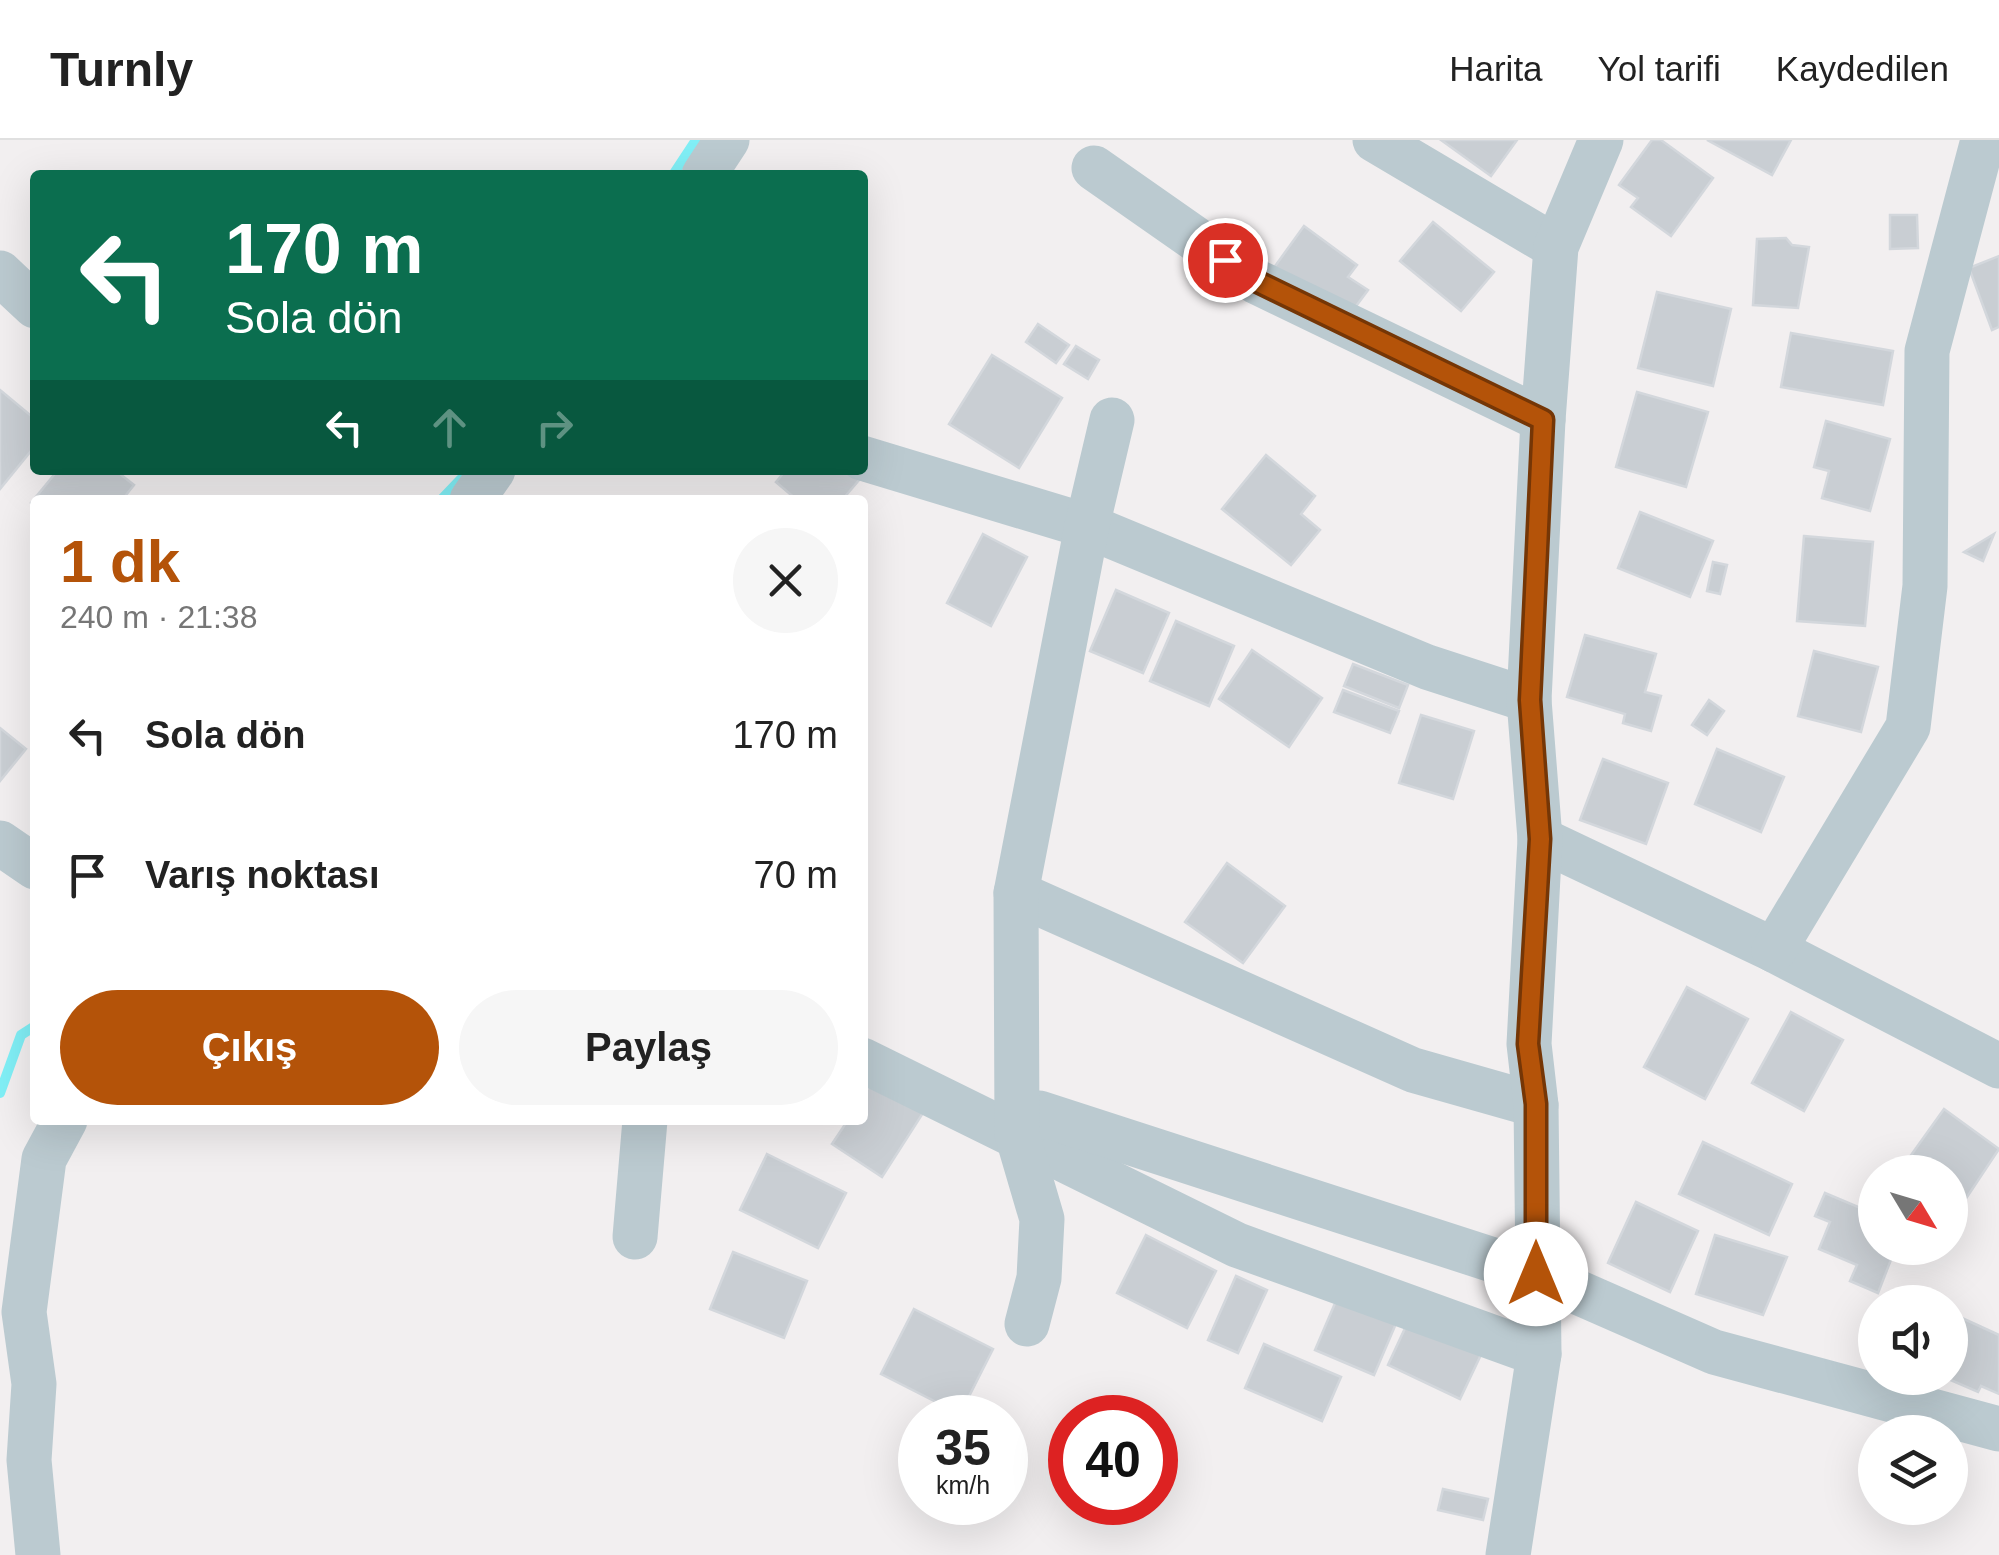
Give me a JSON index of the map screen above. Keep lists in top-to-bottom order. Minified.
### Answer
{"north":"bottom right","page":{"header":"Turnly","nav":["Harita","Yol tarifi","Kaydedilen"],"turn":["170 m","Sola dön"],"heading":["1 dk","240 m · 21:38"],"list":[{"name":"Sola dön","value":"170 m"},{"name":"Varış noktası","value":"70 m"}],"buttons":["Çıkış","Paylaş"],"speed":"35 km/h","limit":"40"}}
